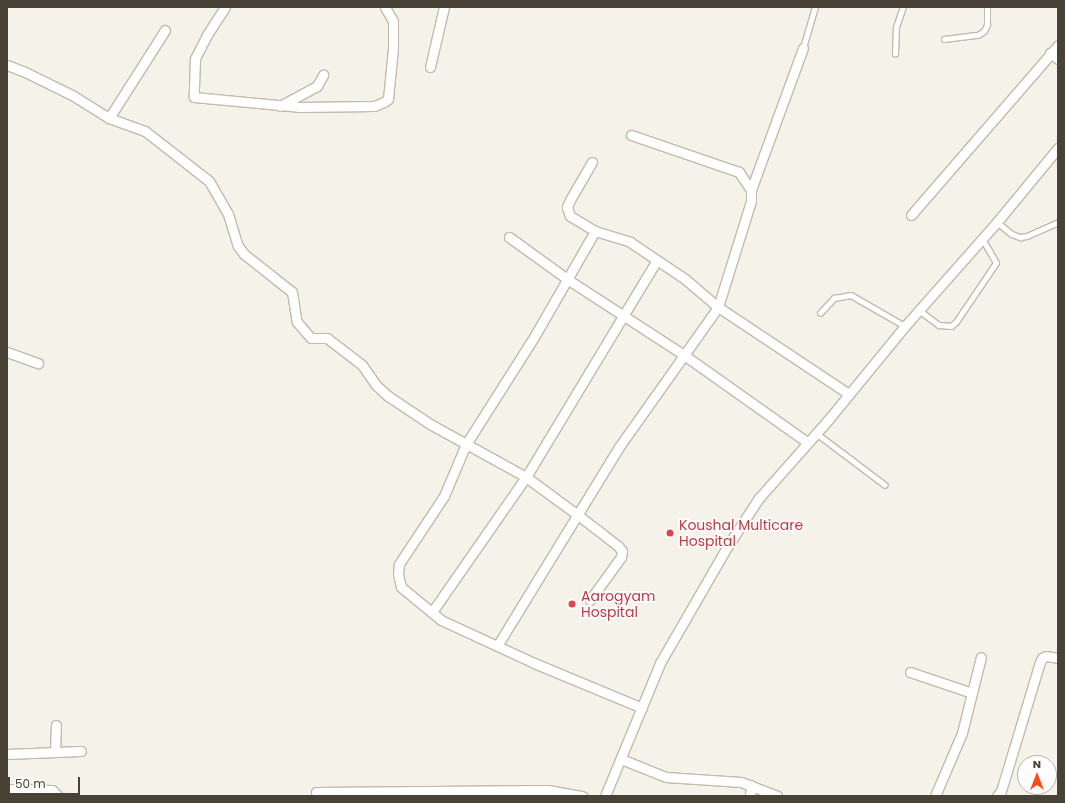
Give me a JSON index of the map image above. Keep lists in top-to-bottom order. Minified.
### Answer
{"places":["Koushal Multicare Hospital","Aarogyam Hospital"],"scale_bar":"50 m","north":"top"}
